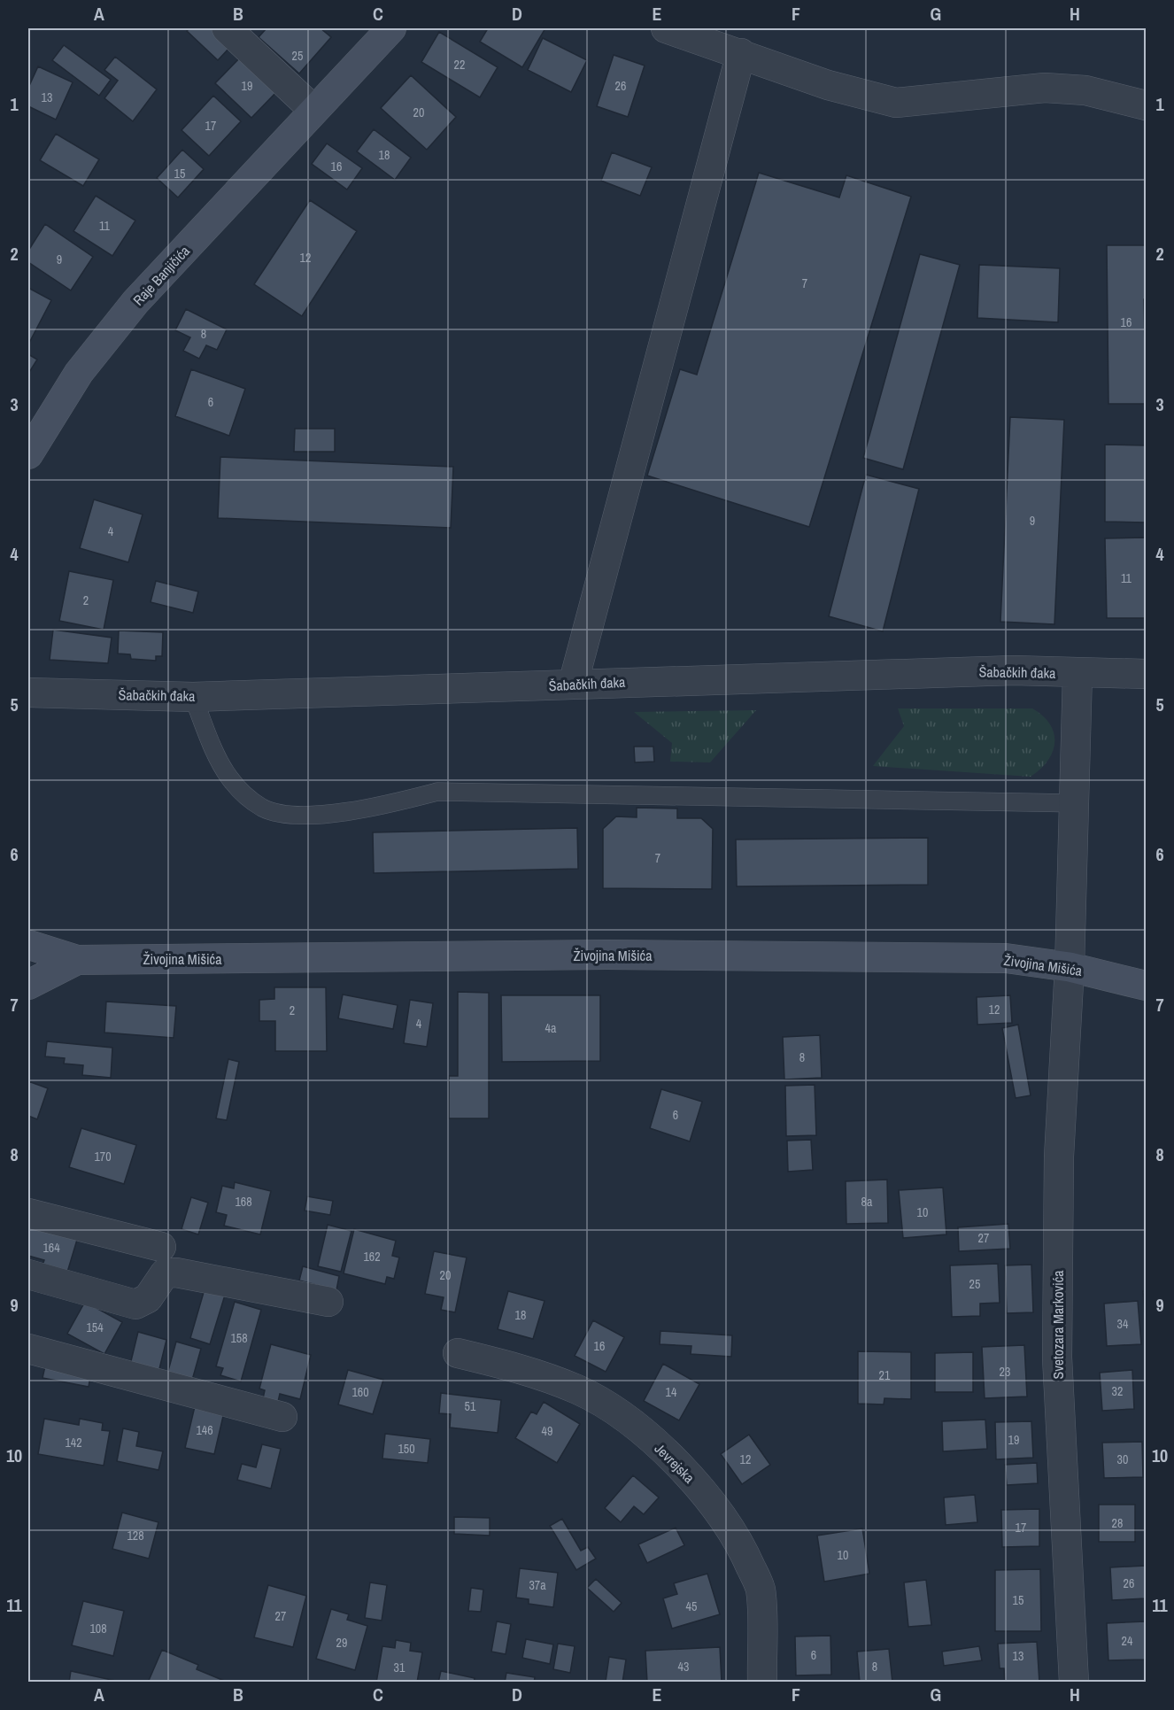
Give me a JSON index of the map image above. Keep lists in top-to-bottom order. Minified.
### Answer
{"streets":{"main road":["Raje Banjičića","Živojina Mišića"],"street":["Šabačkih đaka","Svetozara Markovića","Jevrejska"]},"crossings":[["Šabačkih đaka","Svetozara Markovića"],["Živojina Mišića","Svetozara Markovića"]],"house_numbers":["25","22","19","26","13","20","17","18","16","15","11","12","9","7","16","8","6","9","4","11","2","7","12","2","4","4a","8","6","170","168","8a","10","27","164","162","20","25","18","34","154","158","16","23","21","32","160","14","51","146","49","19","142","150","12","30","28","17","128","10","26","37a","15","45","27","108","24","29","6","13","43","8","31"],"grid":{"columns":["A","B","C","D","E","F","G","H"],"rows":["1","2","3","4","5","6","7","8","9","10","11"]}}
